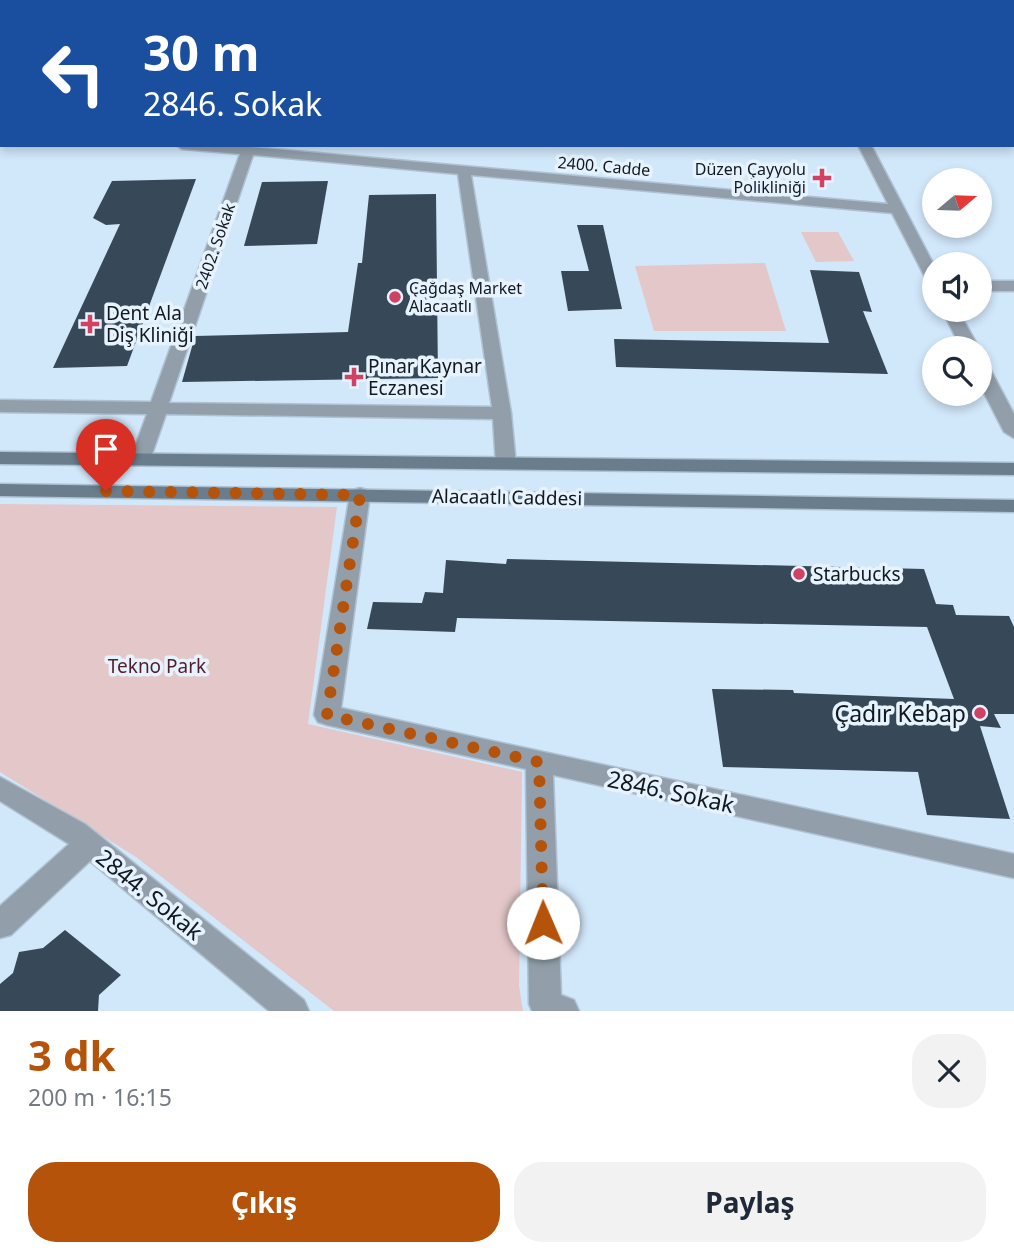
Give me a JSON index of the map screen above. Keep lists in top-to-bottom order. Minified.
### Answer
{"streets":{"main road":["Alacaatlı Caddesi"],"street":["2400. Cadde","2402. Sokak","2846. Sokak","2844. Sokak"]},"crossings":[["2400. Cadde","2402. Sokak"],["2402. Sokak","Alacaatlı Caddesi"],["Alacaatlı Caddesi","2846. Sokak"]],"parks":["Tekno Park"],"places":{"health":["Düzen Çayyolu Polikliniği","Dent Ala Diş Kliniği","Pınar Kaynar Eczanesi"],"other":["Çağdaş Market Alacaatlı","Starbucks","Çadır Kebap"]},"north":"right","page":{"turn":["30 m","2846. Sokak"],"heading":["3 dk","200 m · 16:15"],"buttons":["Çıkış","Paylaş"]}}
